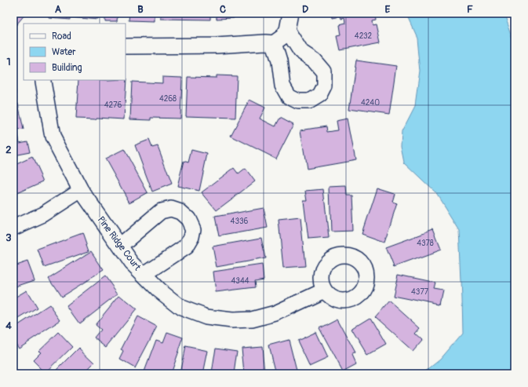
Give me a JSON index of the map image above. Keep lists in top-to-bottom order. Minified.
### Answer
{"streets":{"street":["Pine Ridge Court"]},"house_numbers":["4232","4268","4240","4276","4336","4378","4344","4377"],"legend":["Road","Water","Building"],"grid":{"columns":["A","B","C","D","E","F"],"rows":["1","2","3","4"]}}
